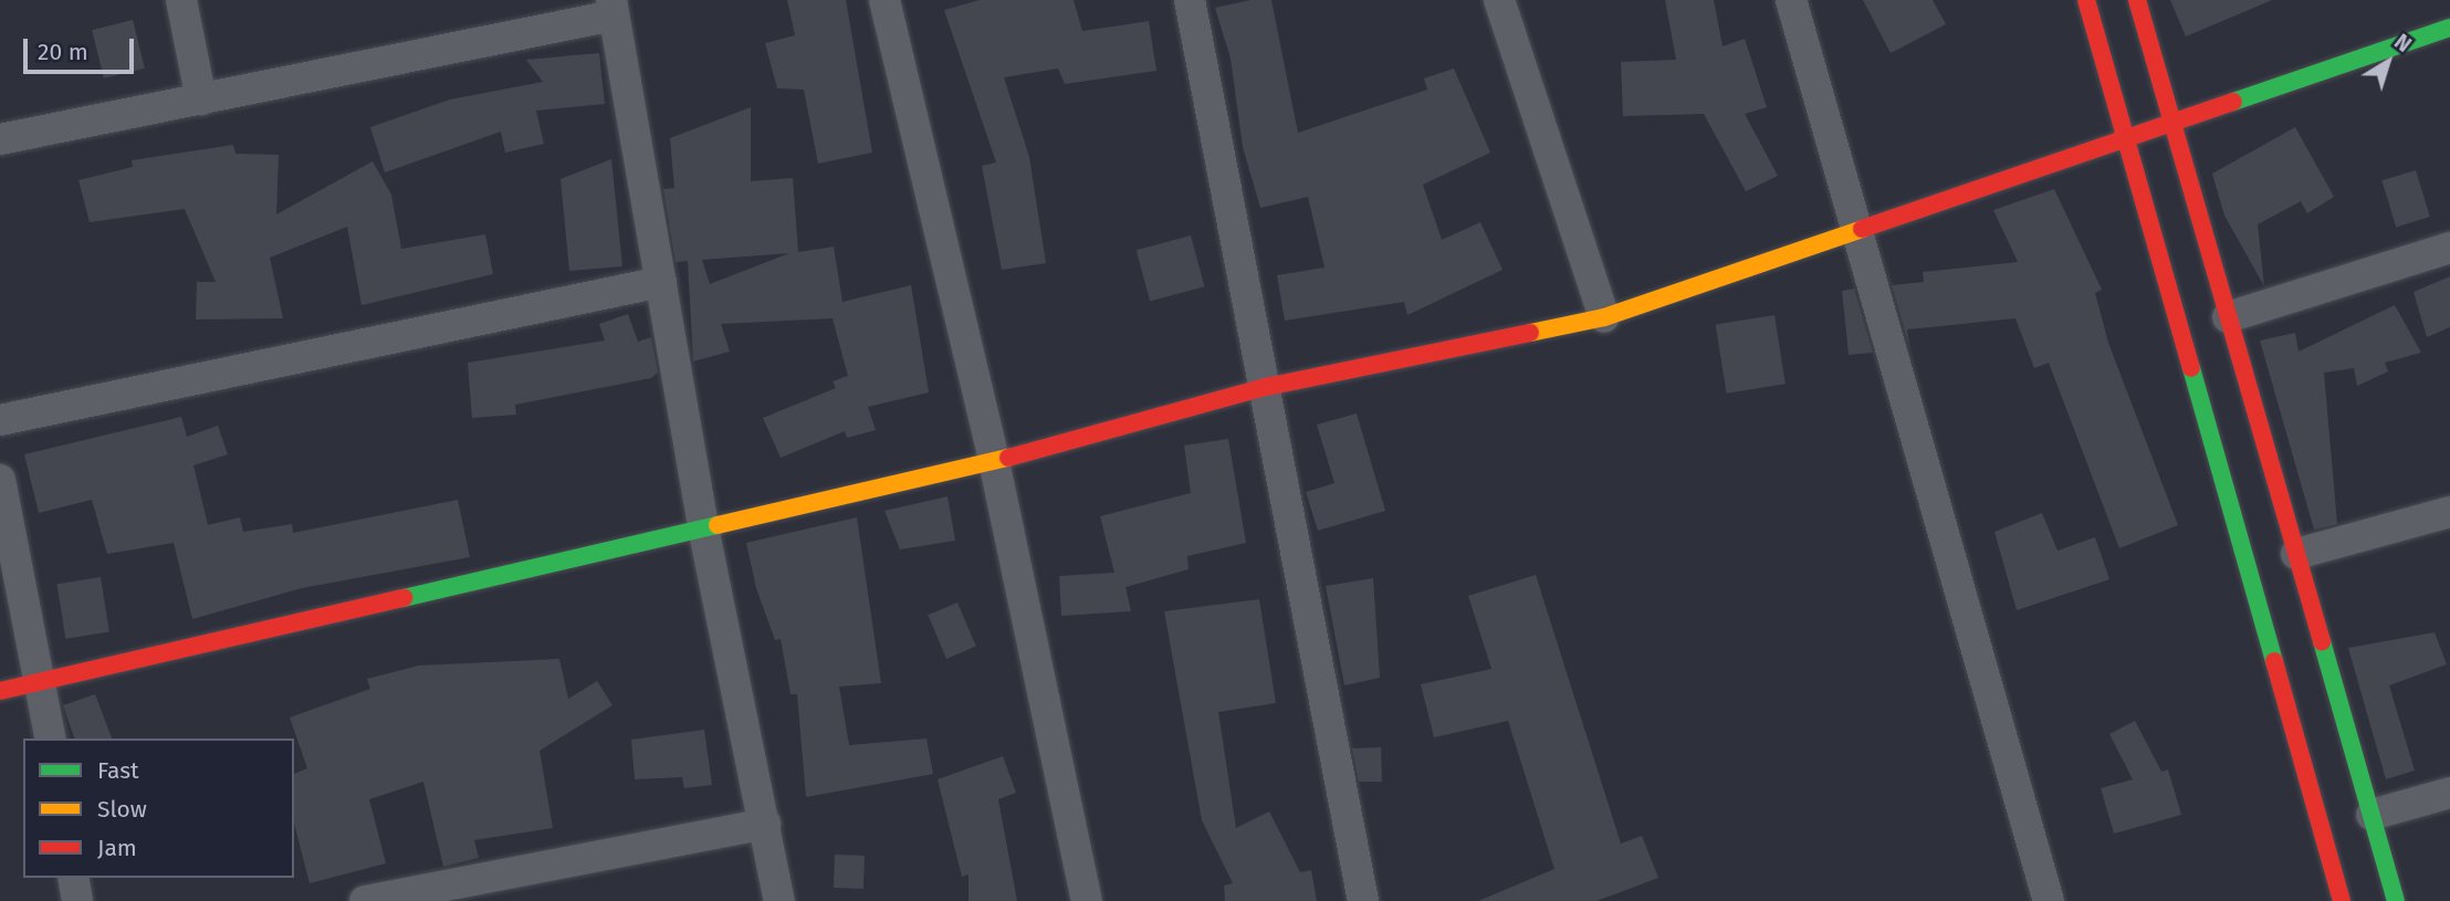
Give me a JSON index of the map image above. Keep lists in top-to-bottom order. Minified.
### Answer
{"legend":["Fast","Slow","Jam"],"scale_bar":"20 m","north":"top right"}
